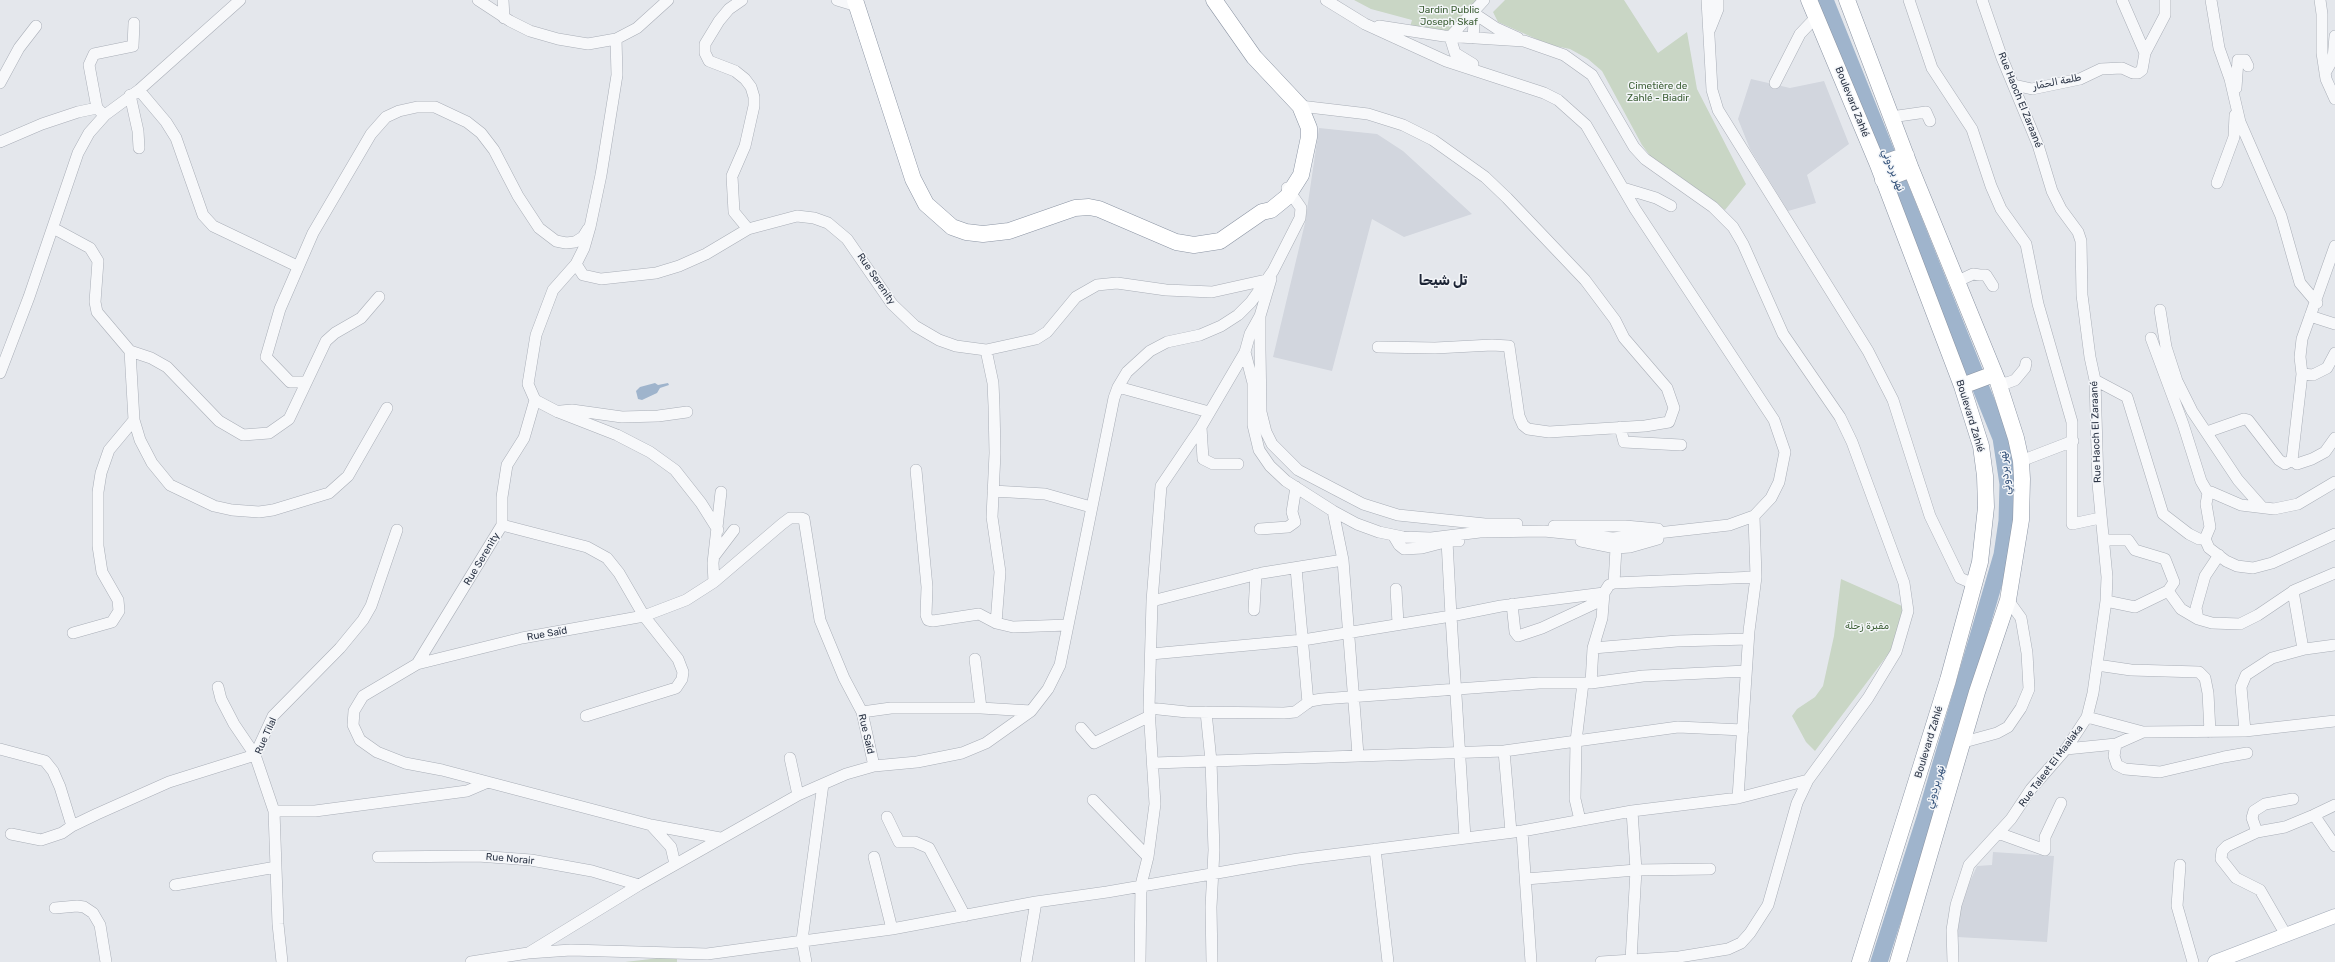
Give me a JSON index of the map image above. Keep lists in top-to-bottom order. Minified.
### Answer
{"streets":{"highway":["Boulevard Zahlé"],"street":["طلعة الحمّار","Rue Haoch El Zaraané","Rue Serenity","Rue Saïd","Rue Tilal","Rue Taleet El Maalaka","Rue Norair"]},"crossings":[["طلعة الحمّار","Rue Haoch El Zaraané"],["Rue Haoch El Zaraané","Rue Taleet El Maalaka"],["Rue Serenity","Rue Saïd"]],"districts":["تل شيحا"],"water":["نهر بردوني"],"parks":["Jardin Public Joseph Skaf","Cimetière de Zahlé - Biadir","مقبرة زحلة"]}
